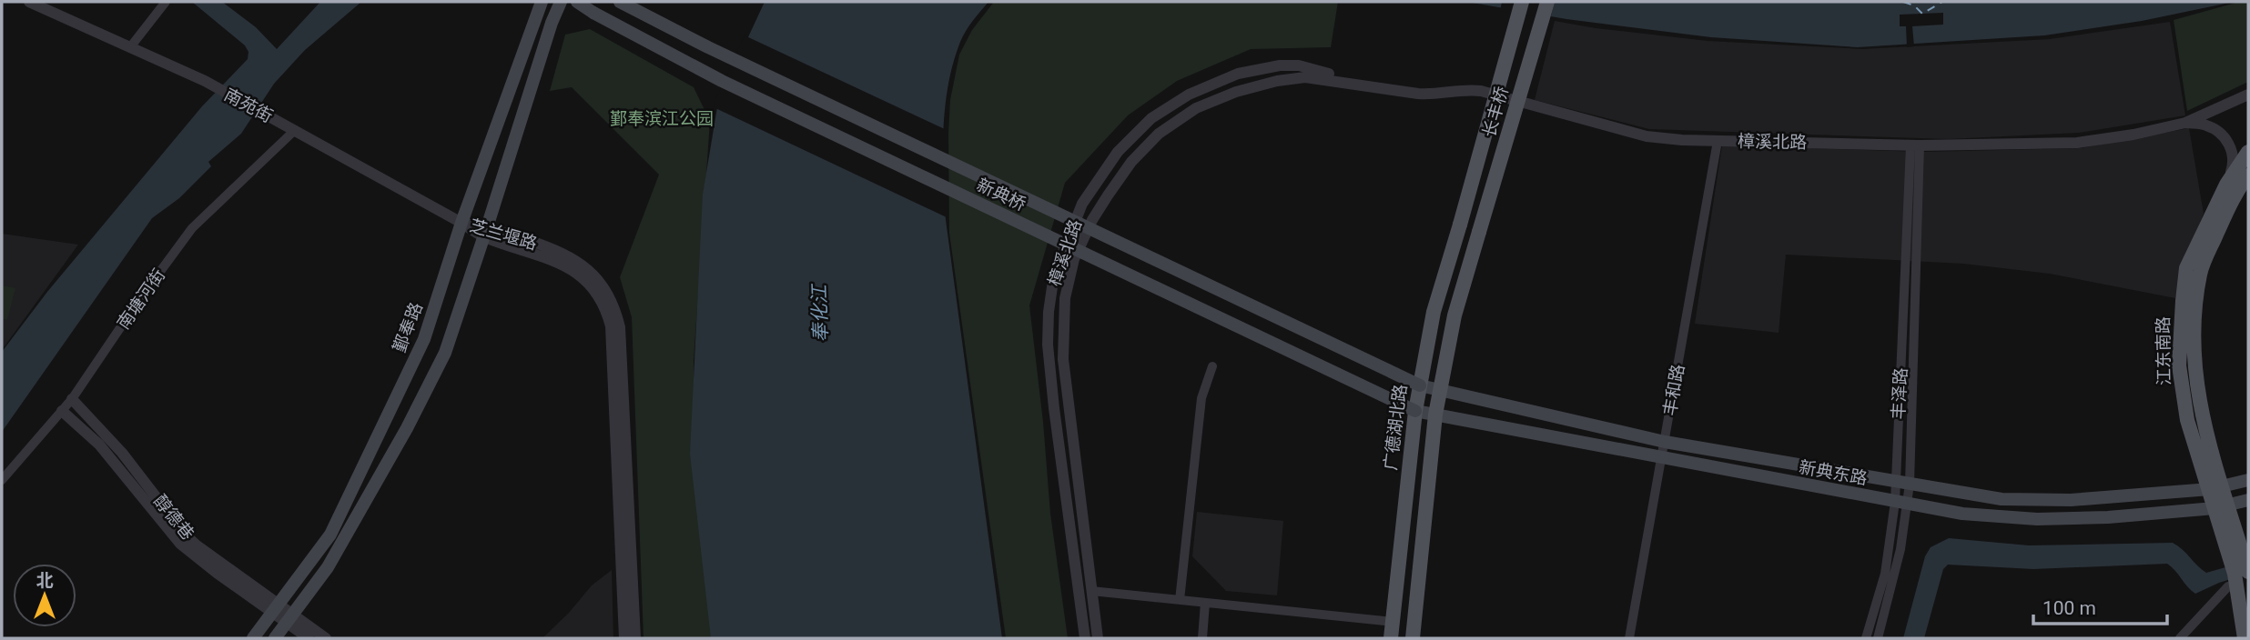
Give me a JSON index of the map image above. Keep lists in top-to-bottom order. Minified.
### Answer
{"streets":{"main road":["长丰桥","新典桥","鄞奉路","江东南路","广德湖北路","新典东路"],"street":["南苑街","樟溪北路","芝兰堰路","南塘河街","丰和路","丰泽路","醇德巷"]},"crossings":[["南苑街","芝兰堰路"],["南苑街","南塘河街"],["南苑街","鄞奉路"],["长丰桥","广德湖北路"],["长丰桥","新典东路"],["樟溪北路","江东南路"],["樟溪北路","丰和路"],["樟溪北路","丰泽路"],["新典桥","广德湖北路"],["新典桥","新典东路"],["芝兰堰路","鄞奉路"],["南塘河街","醇德巷"],["鄞奉路","醇德巷"],["江东南路","新典东路"],["丰和路","新典东路"],["丰泽路","新典东路"],["广德湖北路","新典东路"]],"water":["奉化江"],"parks":["鄞奉滨江公园"],"scale_bar":"100 m","north":"top"}
